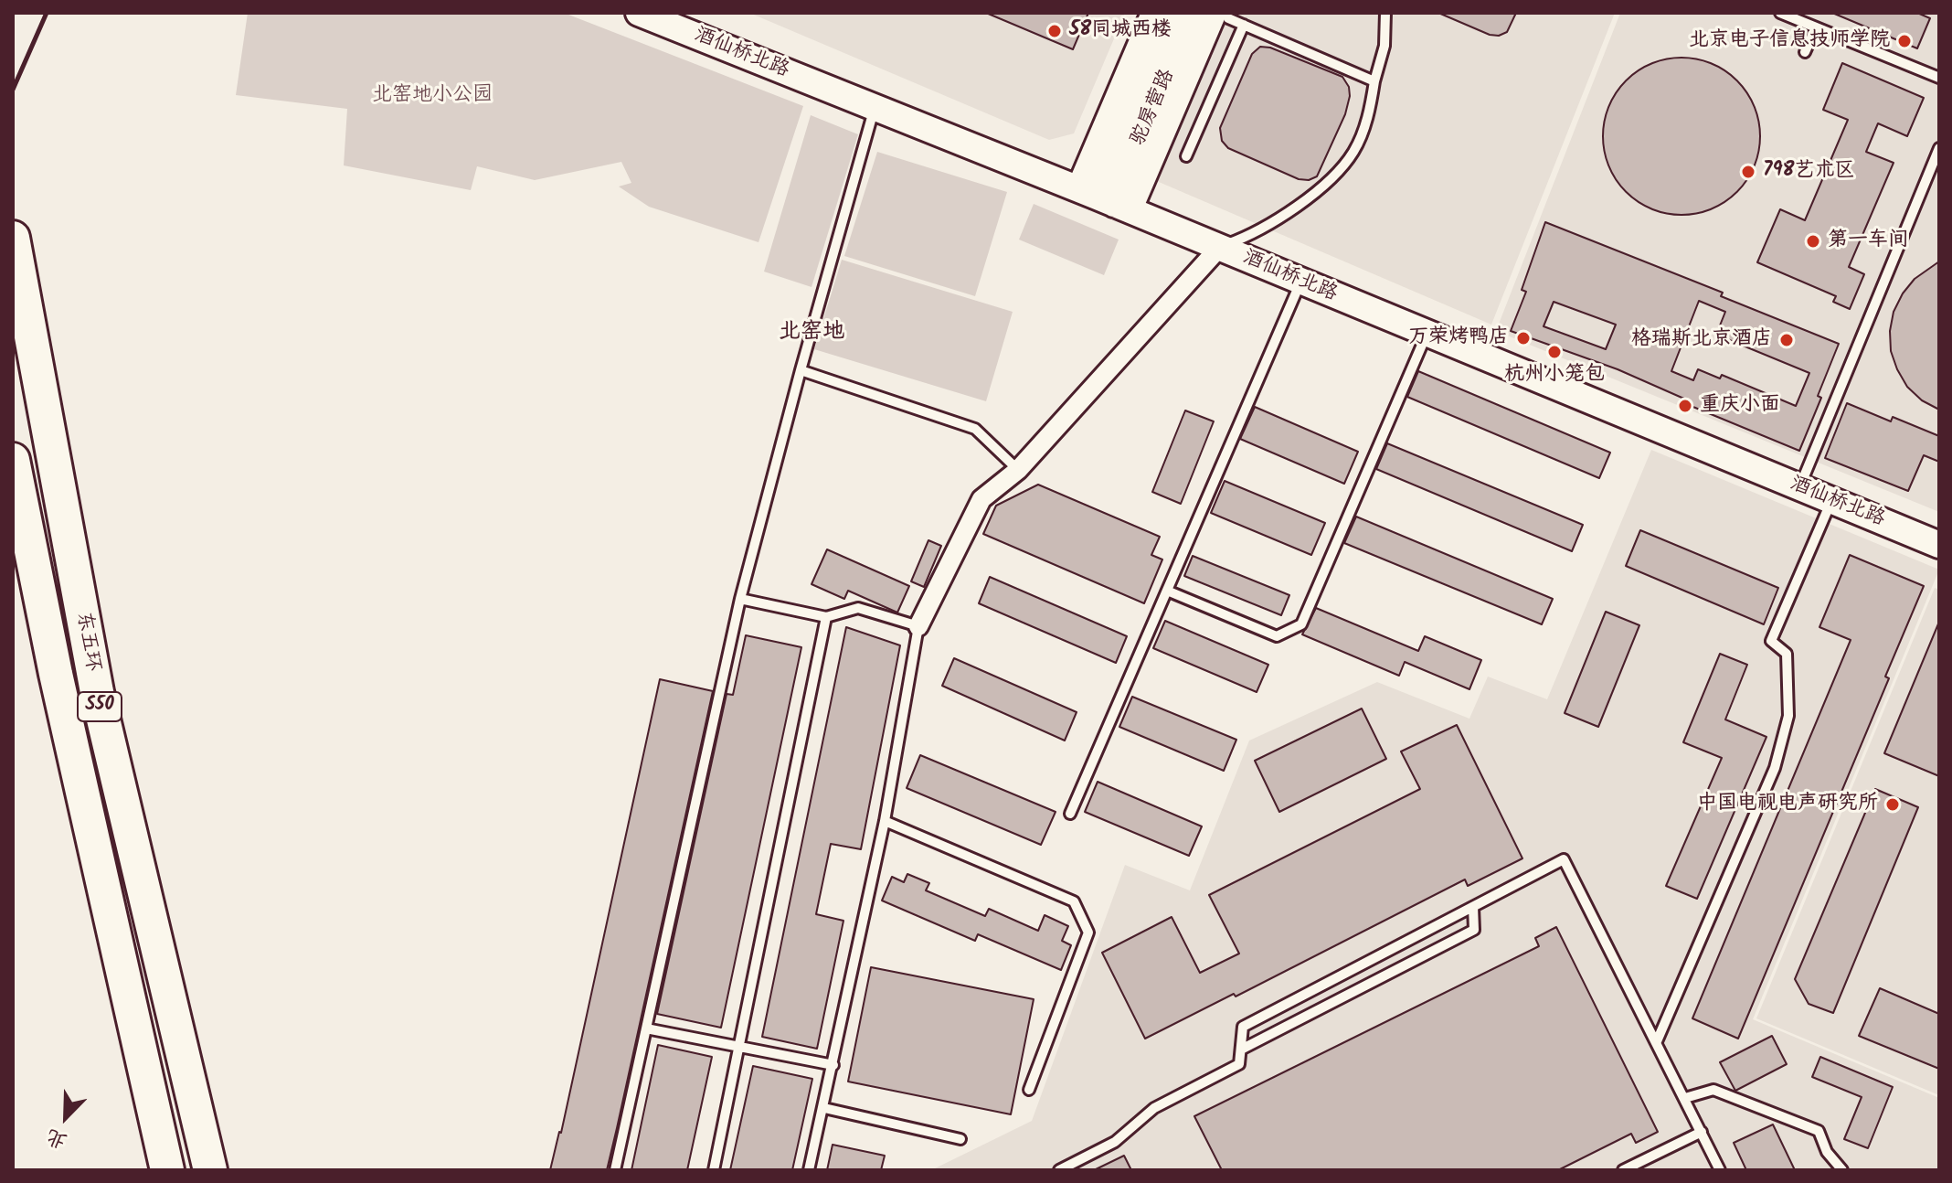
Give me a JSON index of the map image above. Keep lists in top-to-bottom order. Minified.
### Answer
{"streets":{"highway":["东五环","S50"],"street":["酒仙桥北路","驼房营路"]},"crossings":[["酒仙桥北路","驼房营路"]],"districts":["北窑地"],"parks":["北窑地小公园"],"places":["58同城西楼","北京电子信息技师学院","798艺术区","第一车间","万荣烤鸭店","格瑞斯北京酒店","杭州小笼包","重庆小面","中国电视电声研究所"],"north":"bottom left"}
